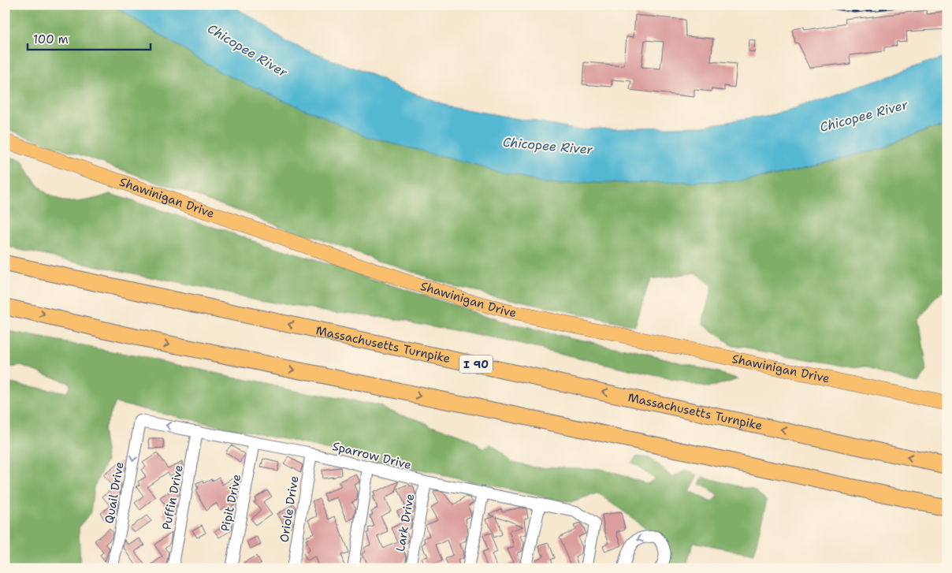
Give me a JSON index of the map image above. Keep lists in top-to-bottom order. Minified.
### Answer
{"streets":{"highway":["Massachusetts Turnpike","I 90"],"main road":["Shawinigan Drive"],"street":["Sparrow Drive","Quail Drive","Puffin Drive","Pipit Drive","Oriole Drive","Lark Drive"]},"crossings":[["Sparrow Drive","Quail Drive"],["Sparrow Drive","Puffin Drive"],["Sparrow Drive","Pipit Drive"],["Sparrow Drive","Oriole Drive"],["Sparrow Drive","Lark Drive"]],"one_way":["Quail Drive"],"water":["Chicopee River"],"scale_bar":"100 m"}
